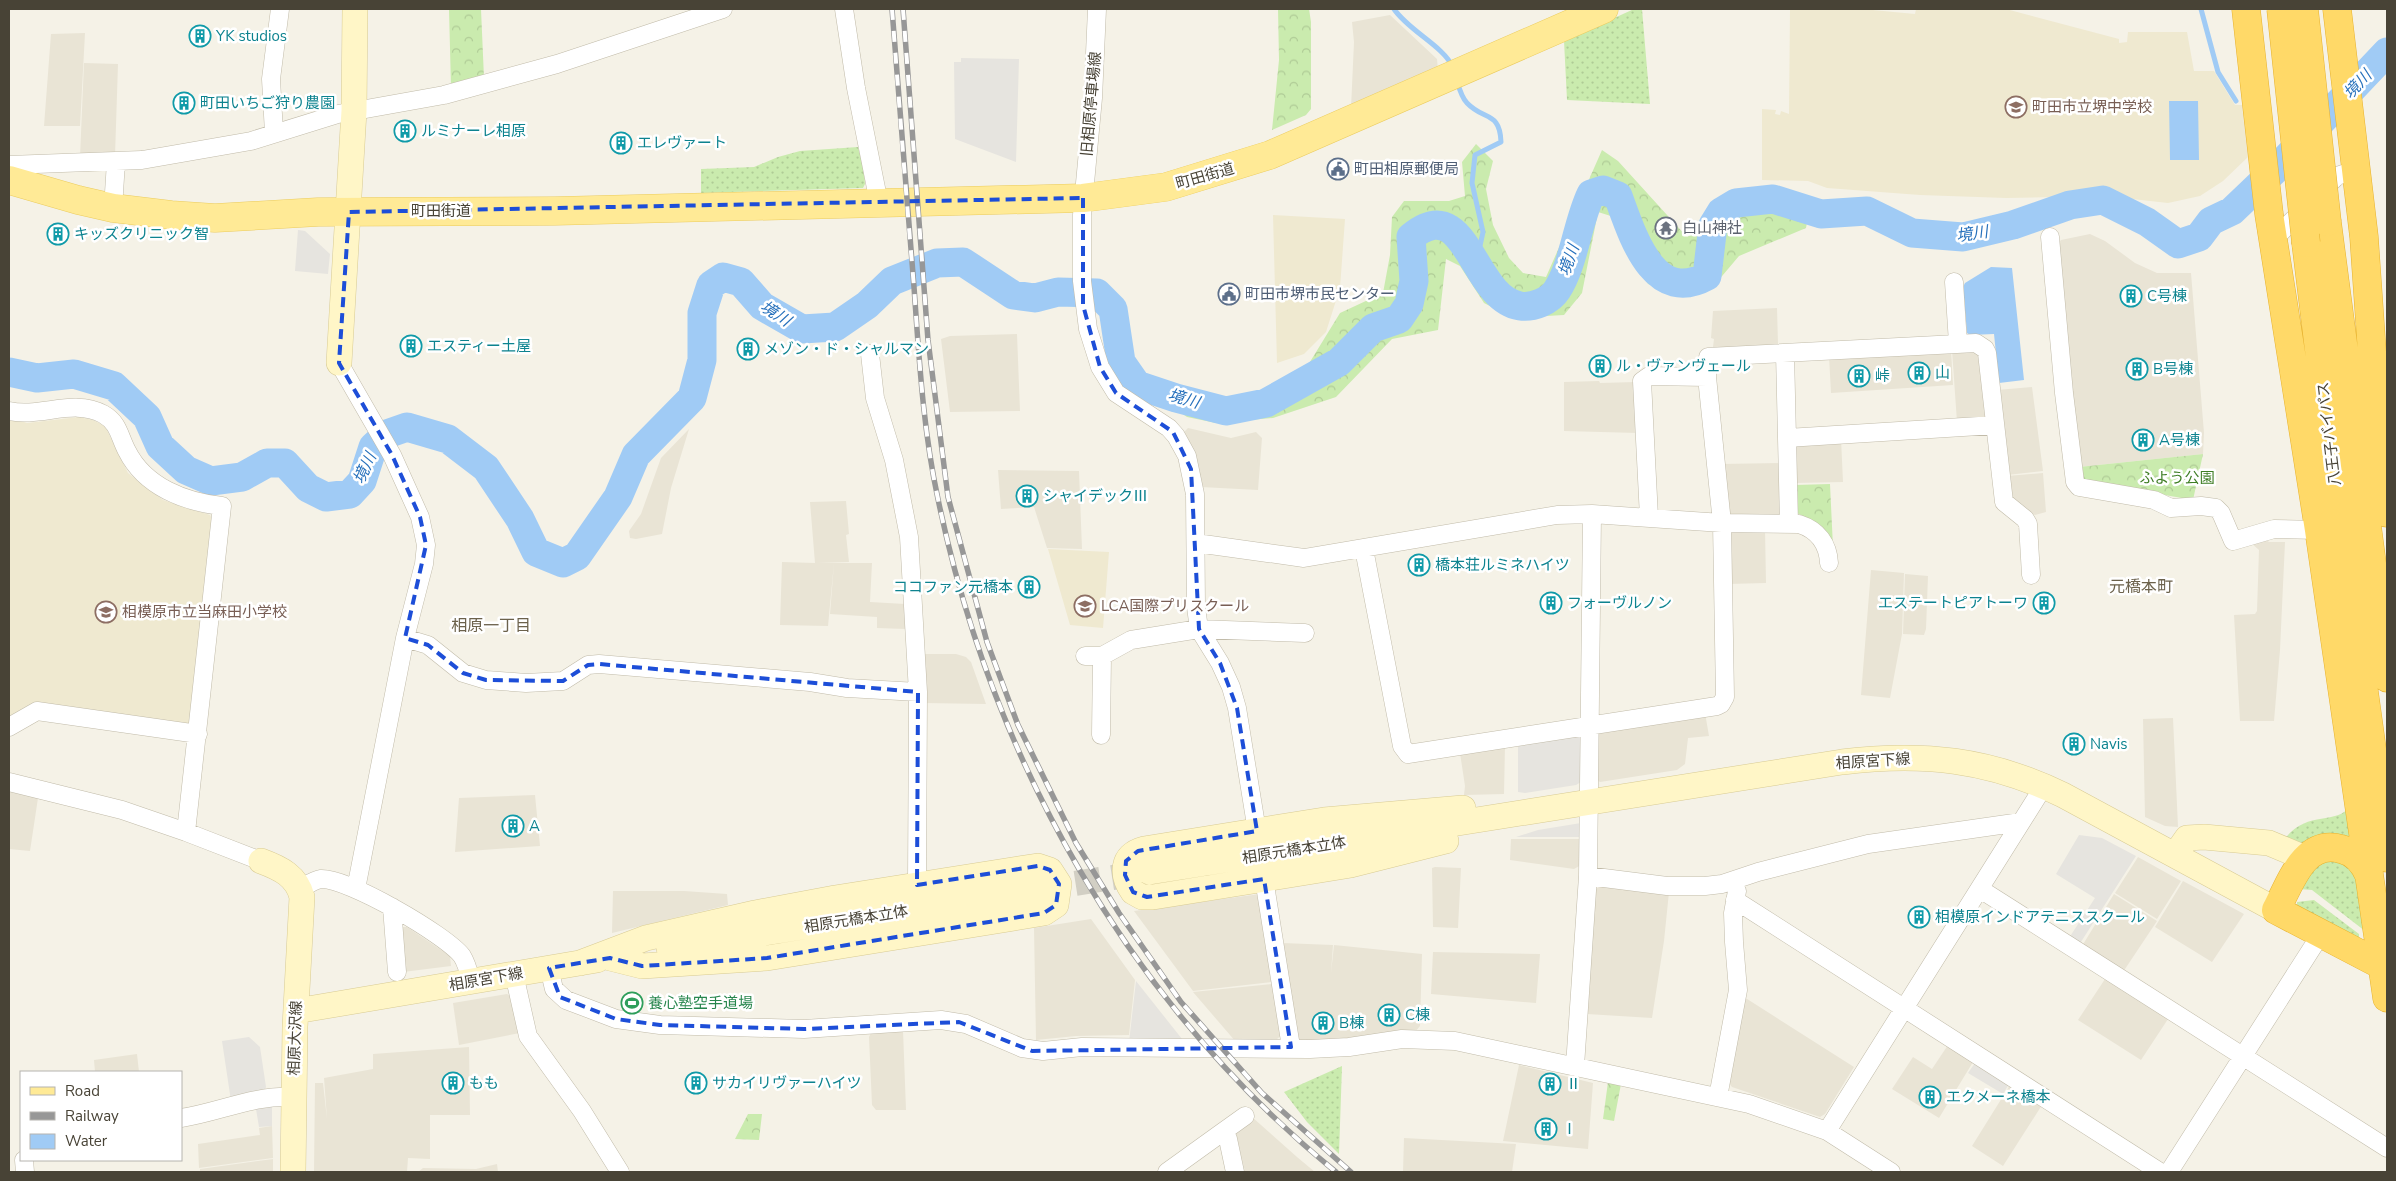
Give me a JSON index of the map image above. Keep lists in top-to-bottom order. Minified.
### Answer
{"streets":{"highway":["八王子バイパス"],"main road":["町田街道"],"street":["旧相原停車場線","相原宮下線","相原元橋本立体","相原大沢線"]},"crossings":[["旧相原停車場線","町田街道"],["相原宮下線","相原元橋本立体"],["相原宮下線","相原大沢線"]],"districts":["元橋本町","相原一丁目"],"water":["境川"],"parks":["ふよう公園"],"places":{"building":["YK studios","町田いちご狩り農園","ルミナーレ相原","エレヴァート","キッズクリニック智","C号棟","エスティー土屋","メゾン・ド・シャルマン","ル・ヴァンヴェール","B号棟","山","峠","A号棟","シャイデックⅢ","橋本荘ルミネハイツ","ココファン元橋本","フォーヴルノン","エステートピアトーワ","Navis","A","相模原インドアテニススクール","C棟","B棟","もも","サカイリヴァーハイツ","Ⅱ","エクメーネ橋本","Ⅰ"],"school or university":["町田市立堺中学校","LCA国際プリスクール","相模原市立当麻田小学校"],"public building":["町田相原郵便局","町田市堺市民センター"],"temple":["白山神社"],"sports":["養心塾空手道場"]},"legend":["Road","Railway","Water"]}
